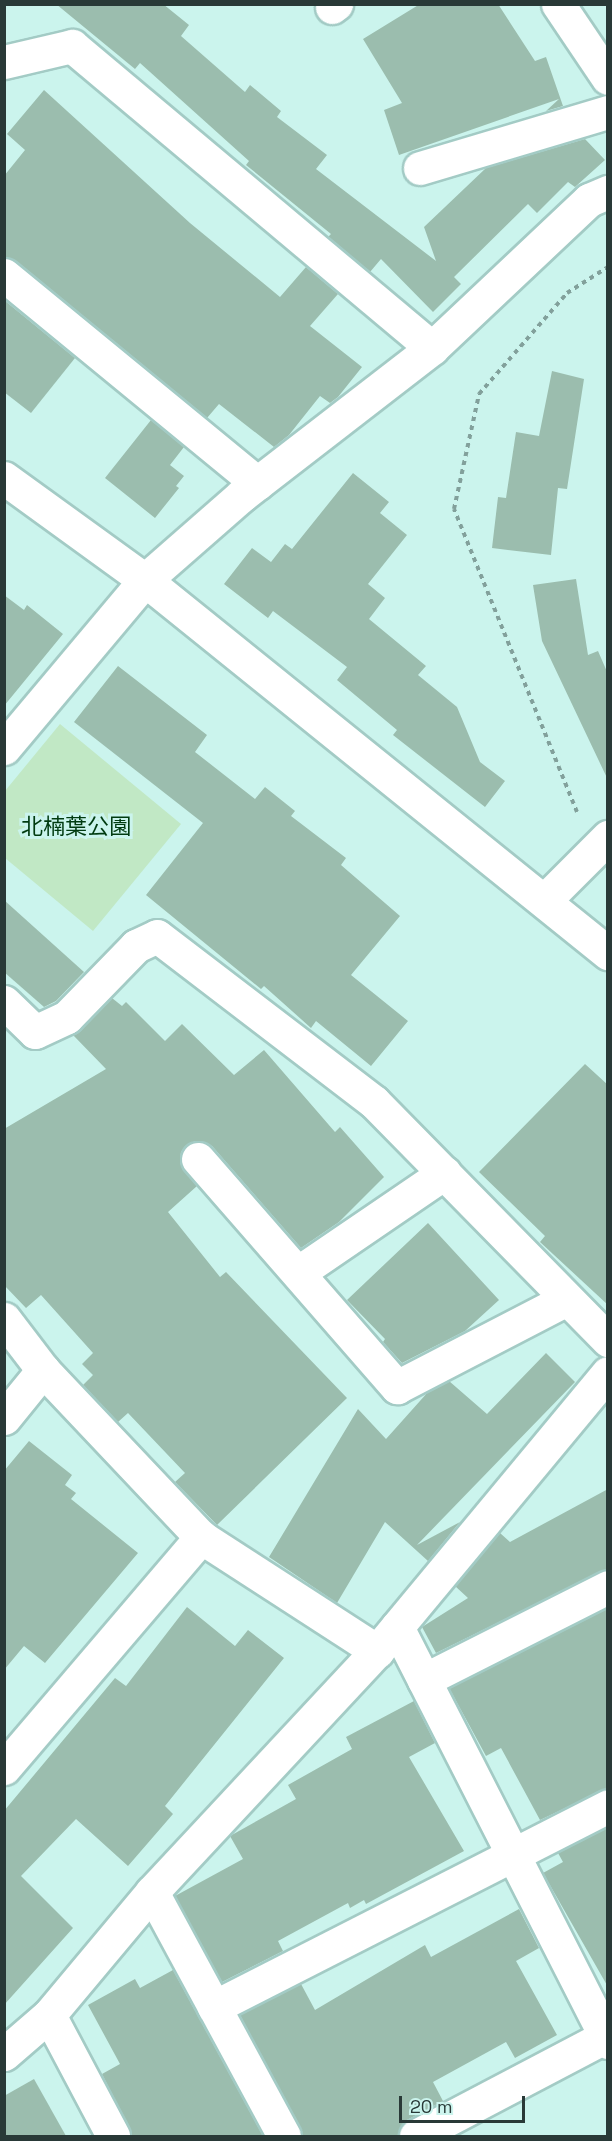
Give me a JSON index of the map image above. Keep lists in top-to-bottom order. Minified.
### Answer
{"parks":["北楠葉公園"],"scale_bar":"20 m"}
